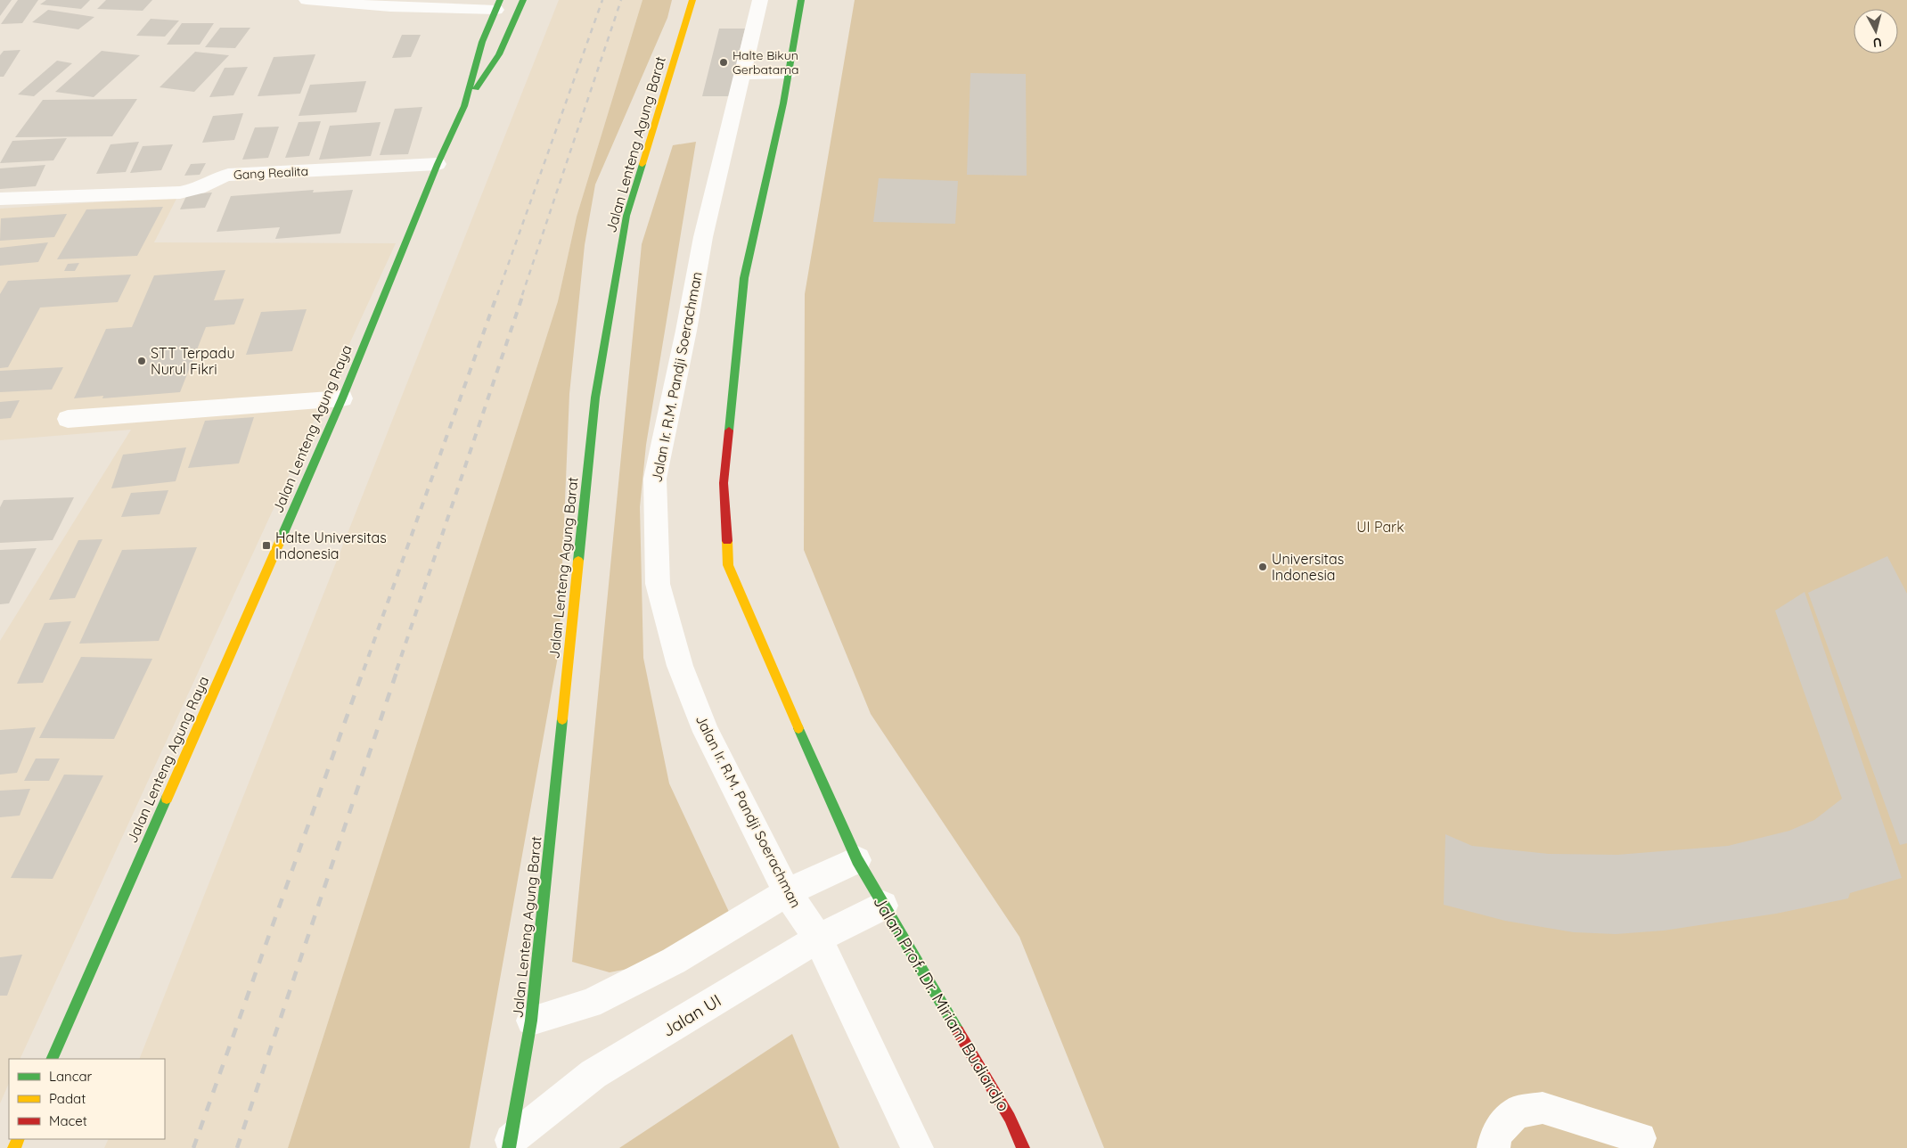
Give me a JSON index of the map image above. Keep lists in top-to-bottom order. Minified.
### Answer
{"streets":{"main road":["Jalan Lenteng Agung Barat","Jalan Lenteng Agung Raya","Jalan Prof. Dr. Miriam Budiardjo"],"street":["Gang Realita","Jalan Ir. R.M. Pandji Soerachman","Jalan UI"]},"crossings":[["Jalan Lenteng Agung Barat","Jalan UI"],["Gang Realita","Jalan Lenteng Agung Raya"],["Jalan Ir. R.M. Pandji Soerachman","Jalan UI"],["Jalan Prof. Dr. Miriam Budiardjo","Jalan UI"]],"parks":["UI Park"],"places":{"other":["Halte Bikun Gerbatama","STT Terpadu Nurul Fikri","Universitas Indonesia"],"transit":["Halte Universitas Indonesia"]},"legend":["Lancar","Padat","Macet"],"north":"bottom"}
